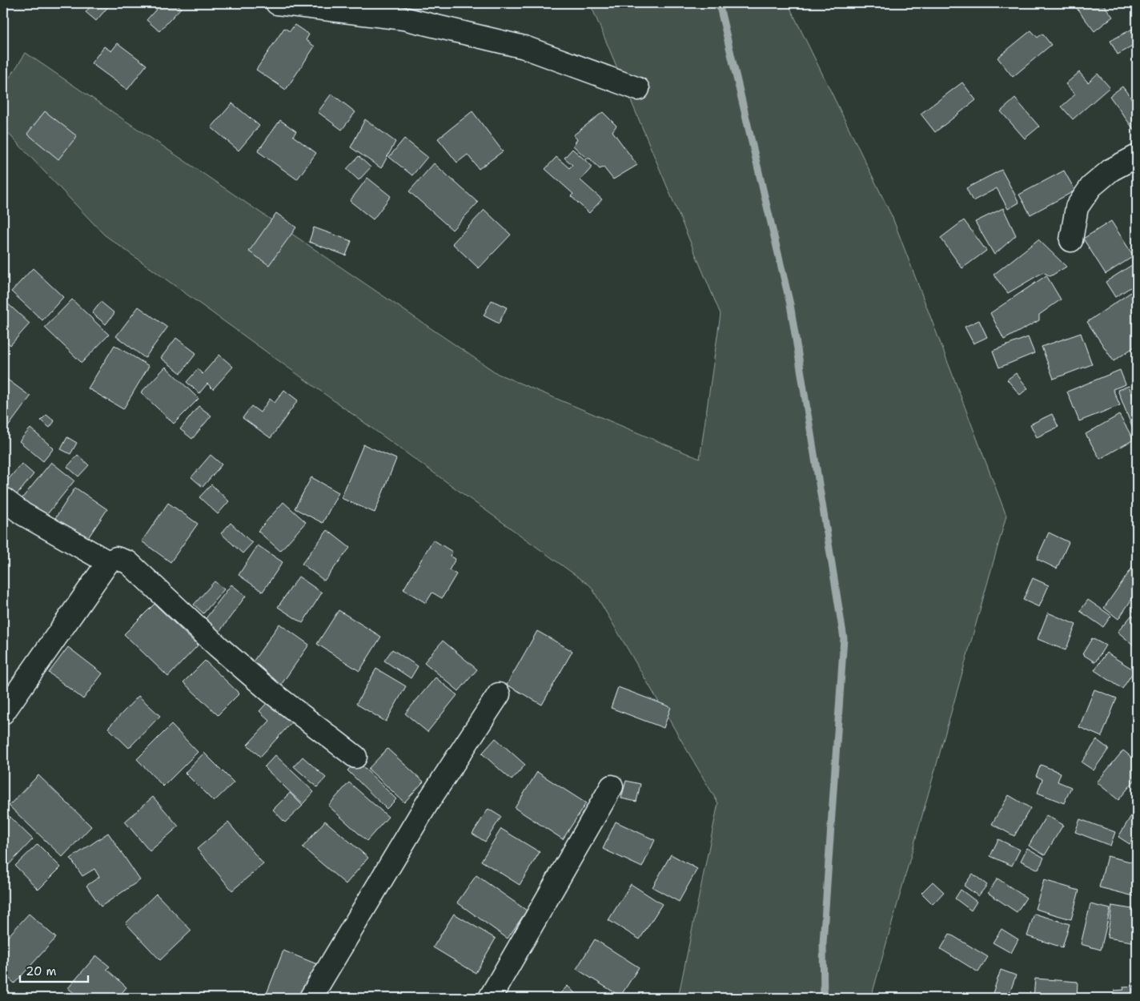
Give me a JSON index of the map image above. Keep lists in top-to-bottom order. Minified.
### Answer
{"scale_bar":"20 m"}
